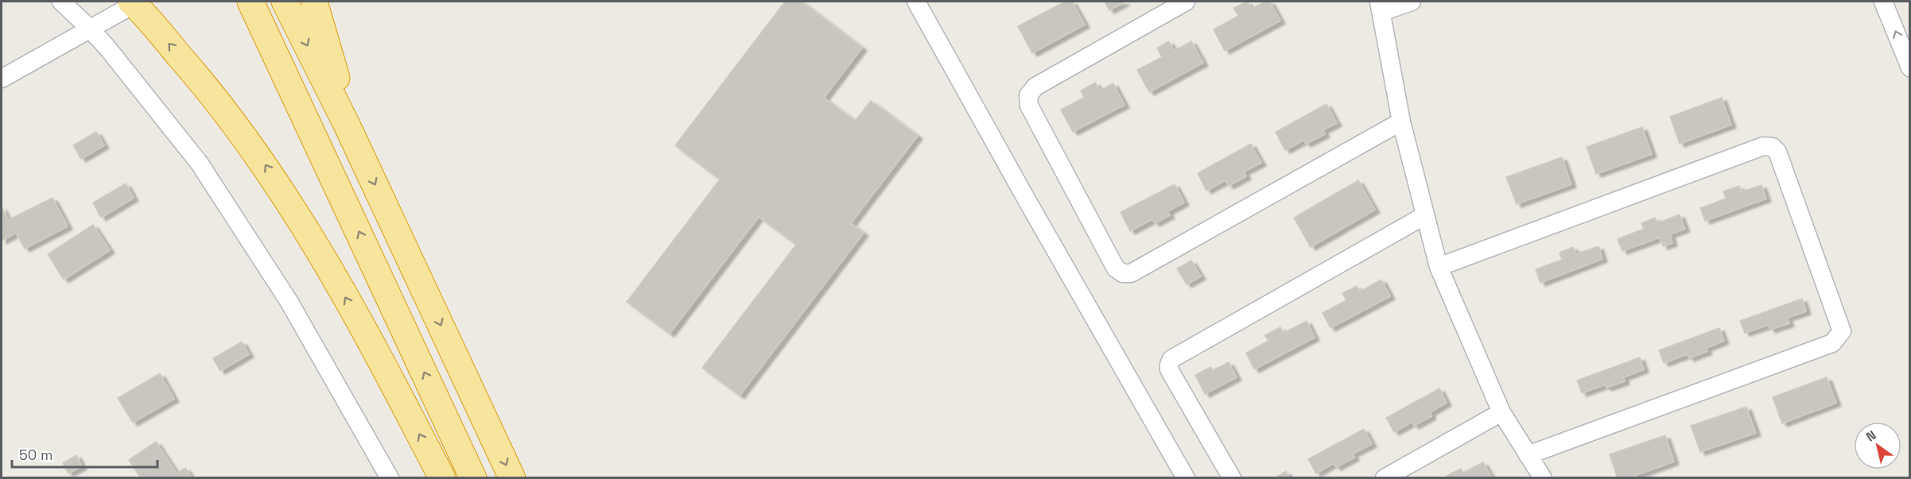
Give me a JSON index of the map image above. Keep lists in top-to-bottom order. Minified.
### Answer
{"scale_bar":"50 m","north":"top left"}
